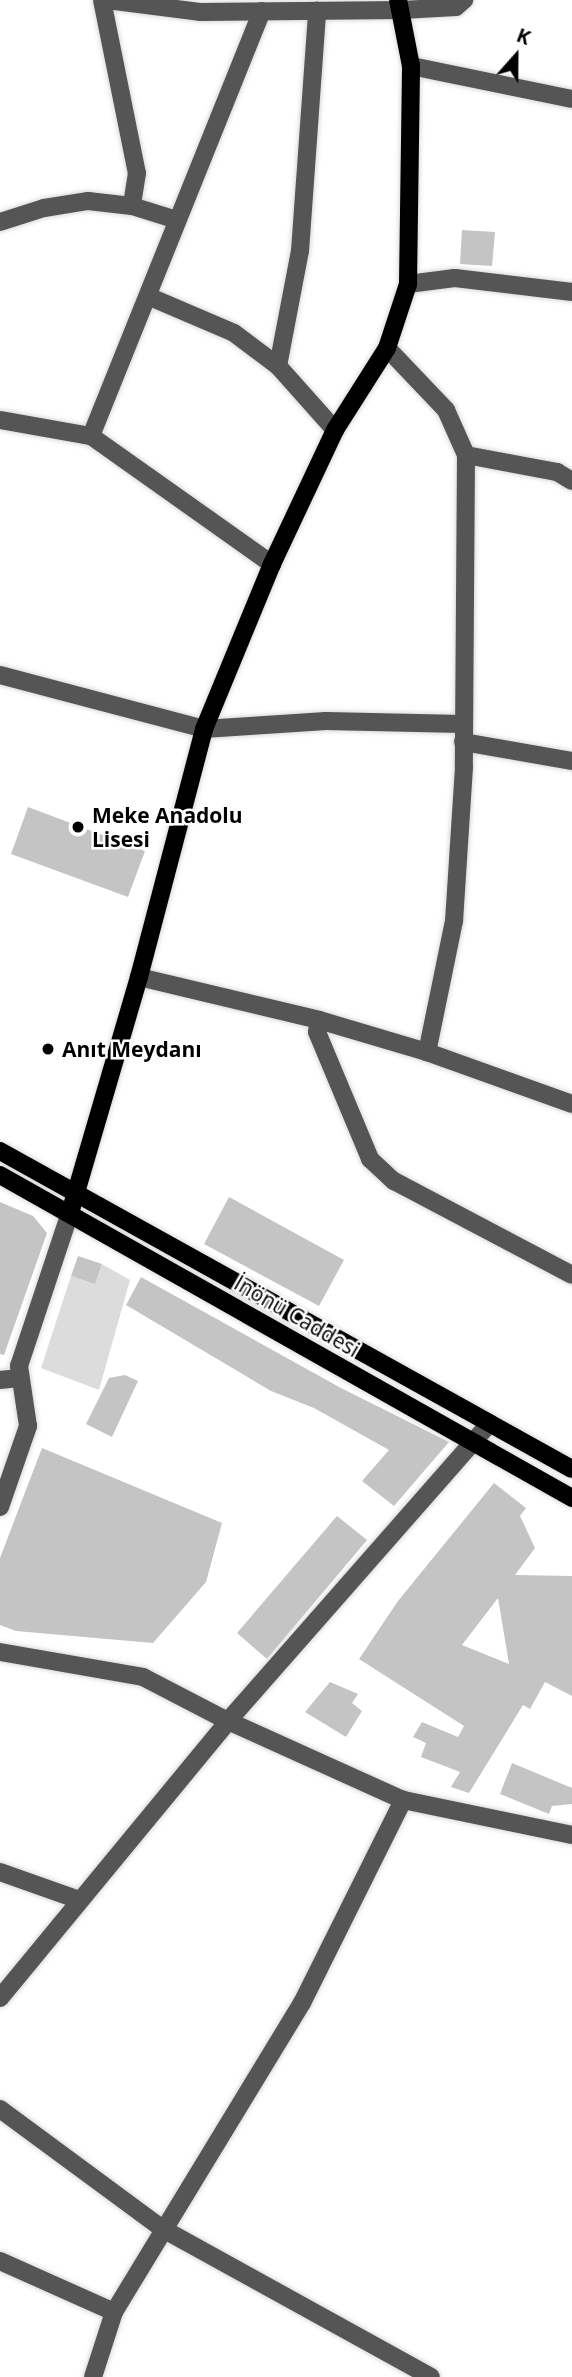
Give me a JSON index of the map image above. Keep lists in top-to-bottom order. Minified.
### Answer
{"streets":{"main road":["İnönü Caddesi"]},"places":["Meke Anadolu Lisesi","Anıt Meydanı"],"north":"top"}
